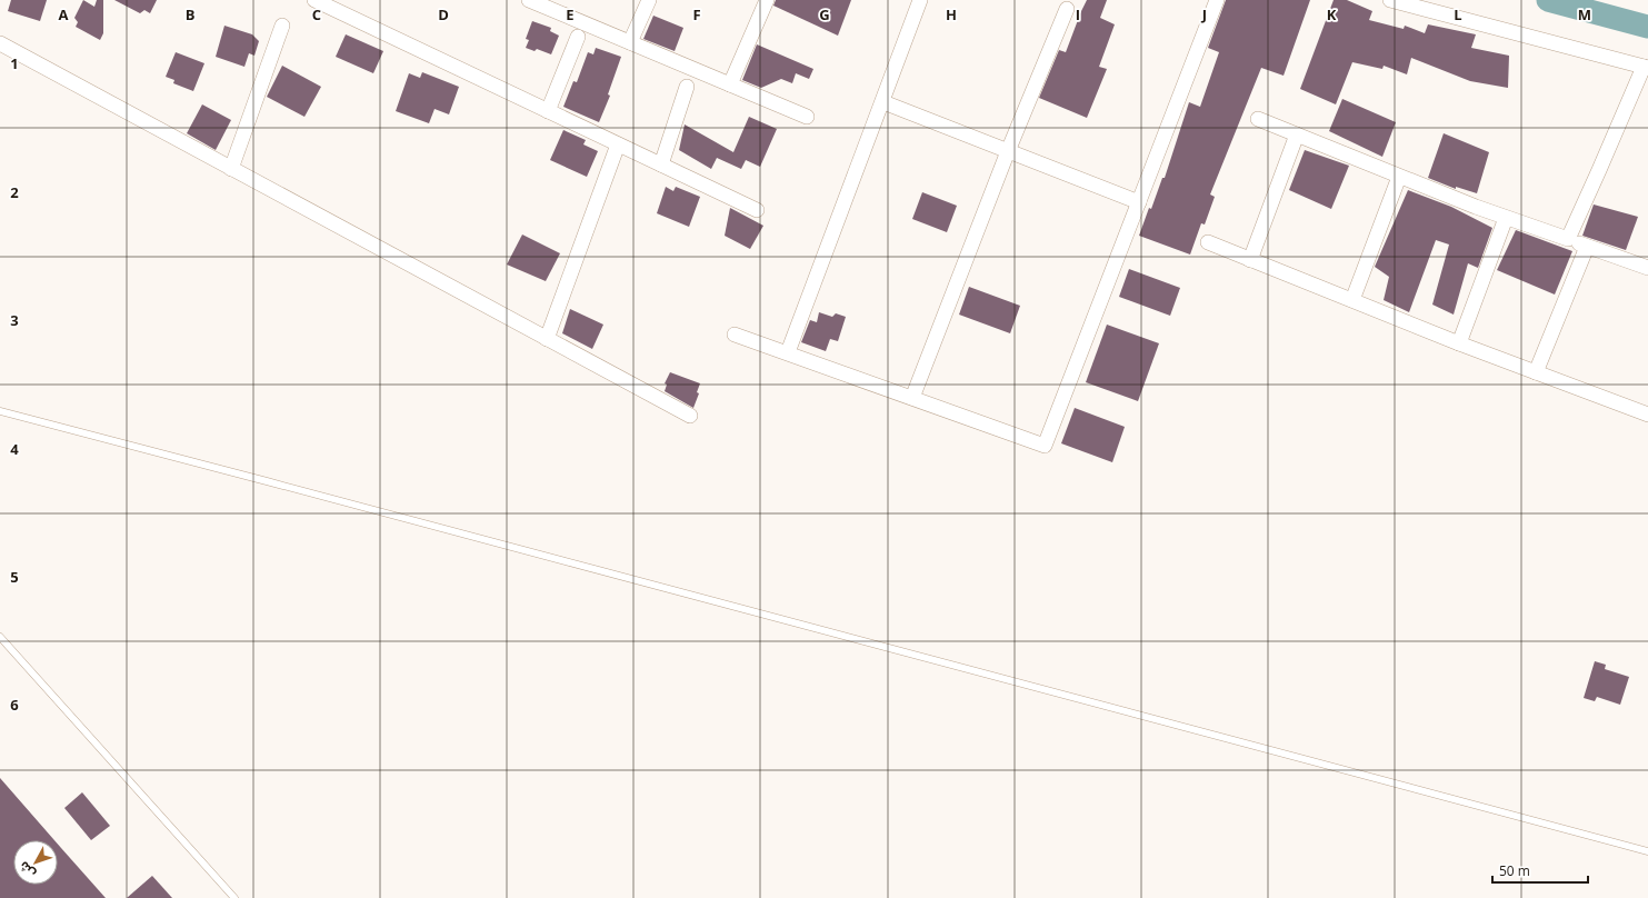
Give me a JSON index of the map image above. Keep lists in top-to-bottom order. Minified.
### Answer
{"scale_bar":"50 m","north":"bottom left","grid":{"columns":["A","B","C","D","E","F","G","H","I","J","K","L","M"],"rows":["1","2","3","4","5","6"]}}
